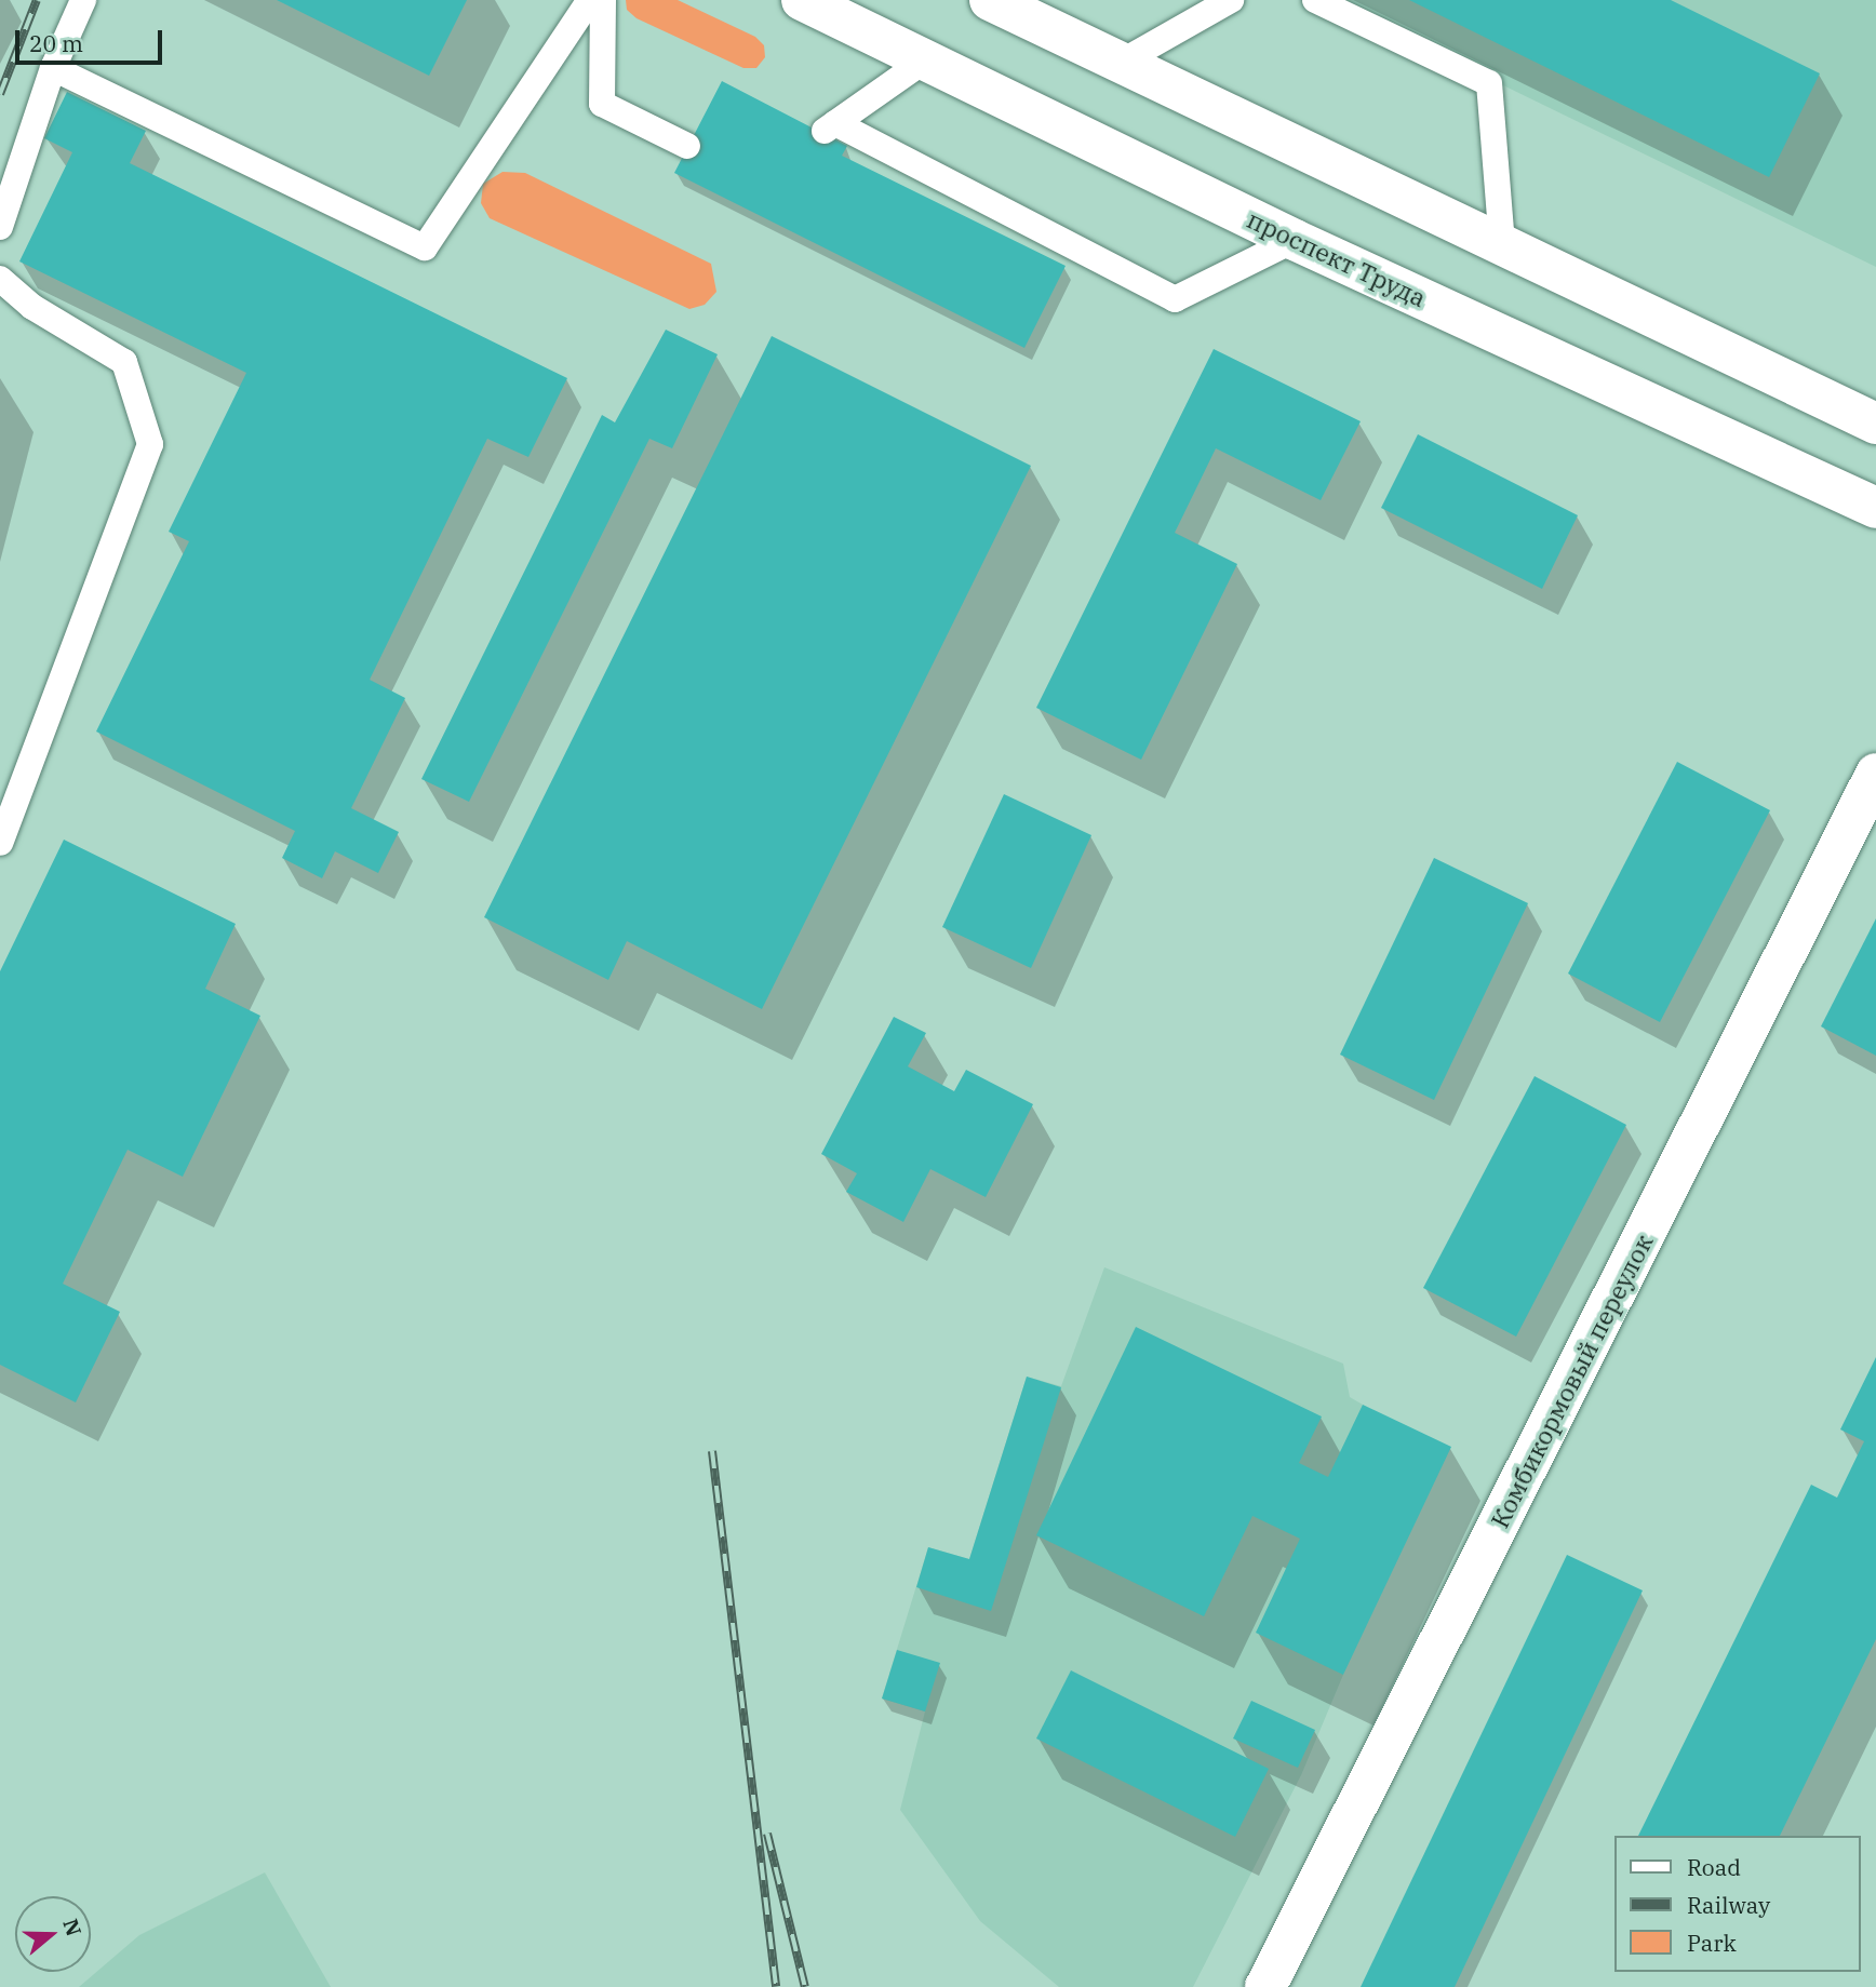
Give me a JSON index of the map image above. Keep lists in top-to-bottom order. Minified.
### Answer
{"streets":{"main road":["проспект Труда","Комбикормовый переулок"]},"legend":["Road","Railway","Park"],"scale_bar":"20 m","north":"right"}
